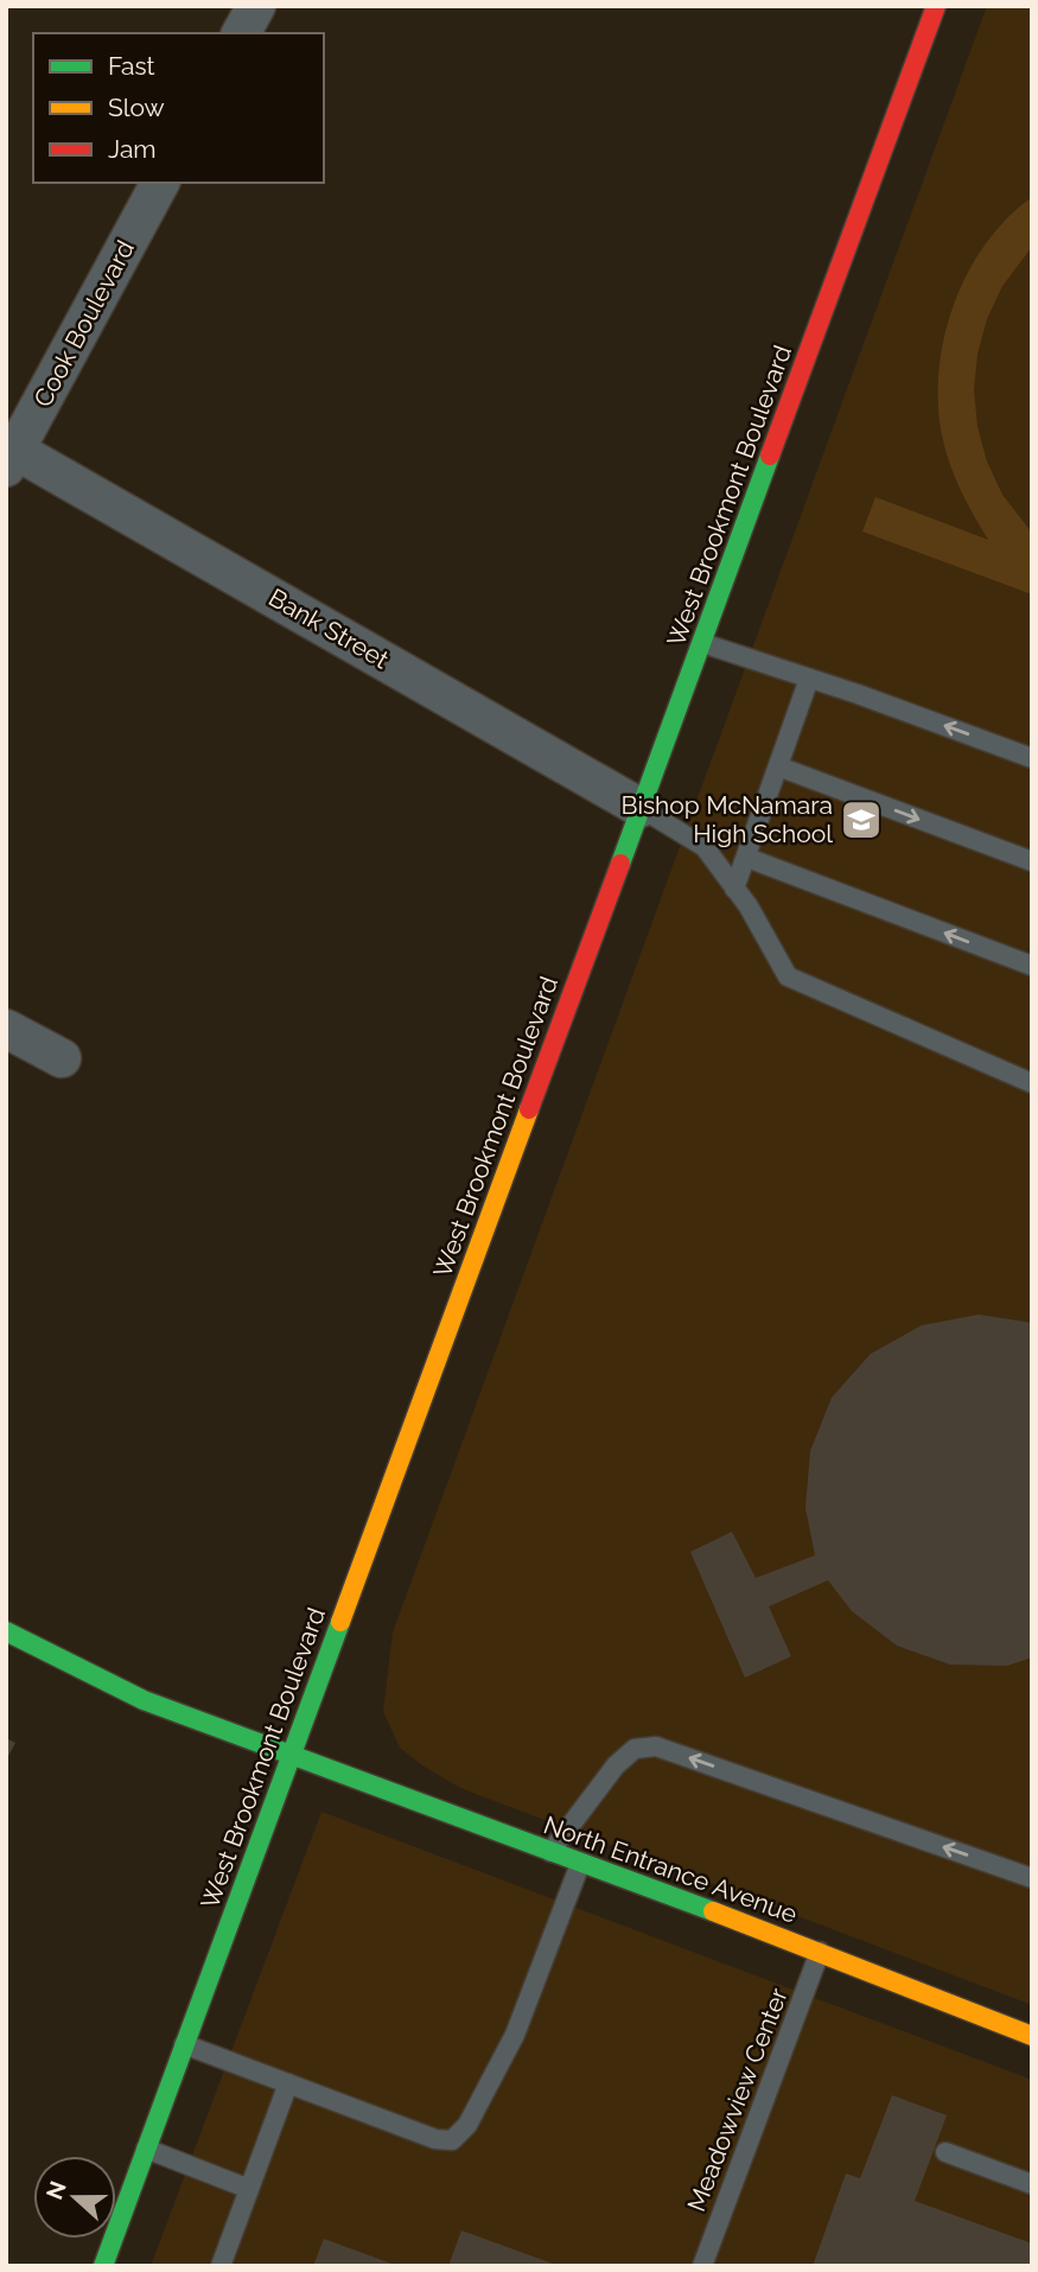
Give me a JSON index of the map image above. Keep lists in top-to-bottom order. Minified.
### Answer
{"streets":{"main road":["West Brookmont Boulevard","North Entrance Avenue"],"street":["Cook Boulevard","Bank Street"],"lane":["Meadowview Center"]},"crossings":[["Cook Boulevard","Bank Street"],["West Brookmont Boulevard","Bank Street"],["West Brookmont Boulevard","North Entrance Avenue"],["North Entrance Avenue","Meadowview Center"]],"places":{"school or university":["Bishop McNamara High School"]},"legend":["Fast","Slow","Jam"],"north":"left"}
